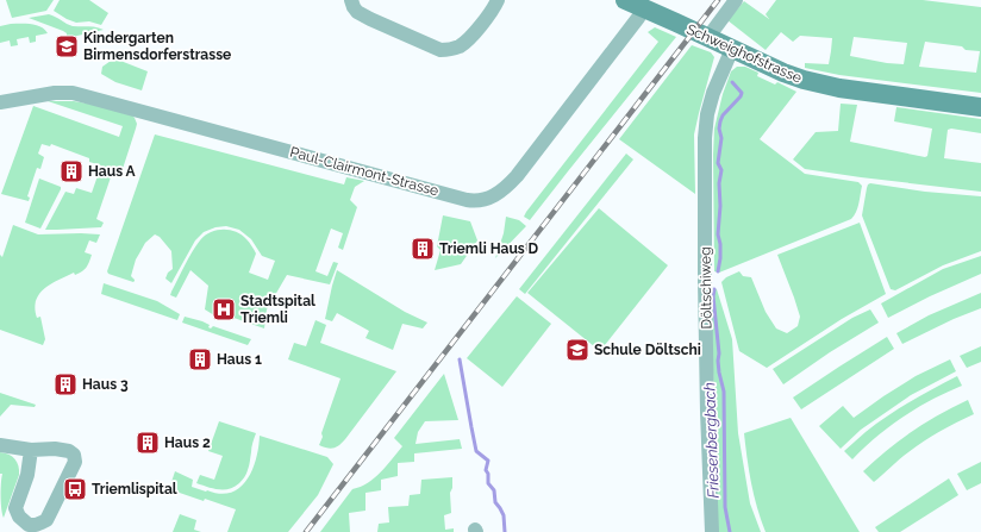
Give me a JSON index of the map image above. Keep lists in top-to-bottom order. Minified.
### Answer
{"streets":{"main road":["Schweighofstrasse"],"street":["Paul-Clairmont-Strasse","Döltschiweg"]},"crossings":[["Schweighofstrasse","Paul-Clairmont-Strasse"],["Schweighofstrasse","Döltschiweg"]],"water":["Friesenbergbach"],"places":{"school or university":["Kindergarten Birmensdorferstrasse","Schule Döltschi"],"building":["Haus A","Triemli Haus D","Haus 1","Haus 3","Haus 2"],"hospital":["Stadtspital Triemli"],"bus stop":["Triemlispital"]}}
